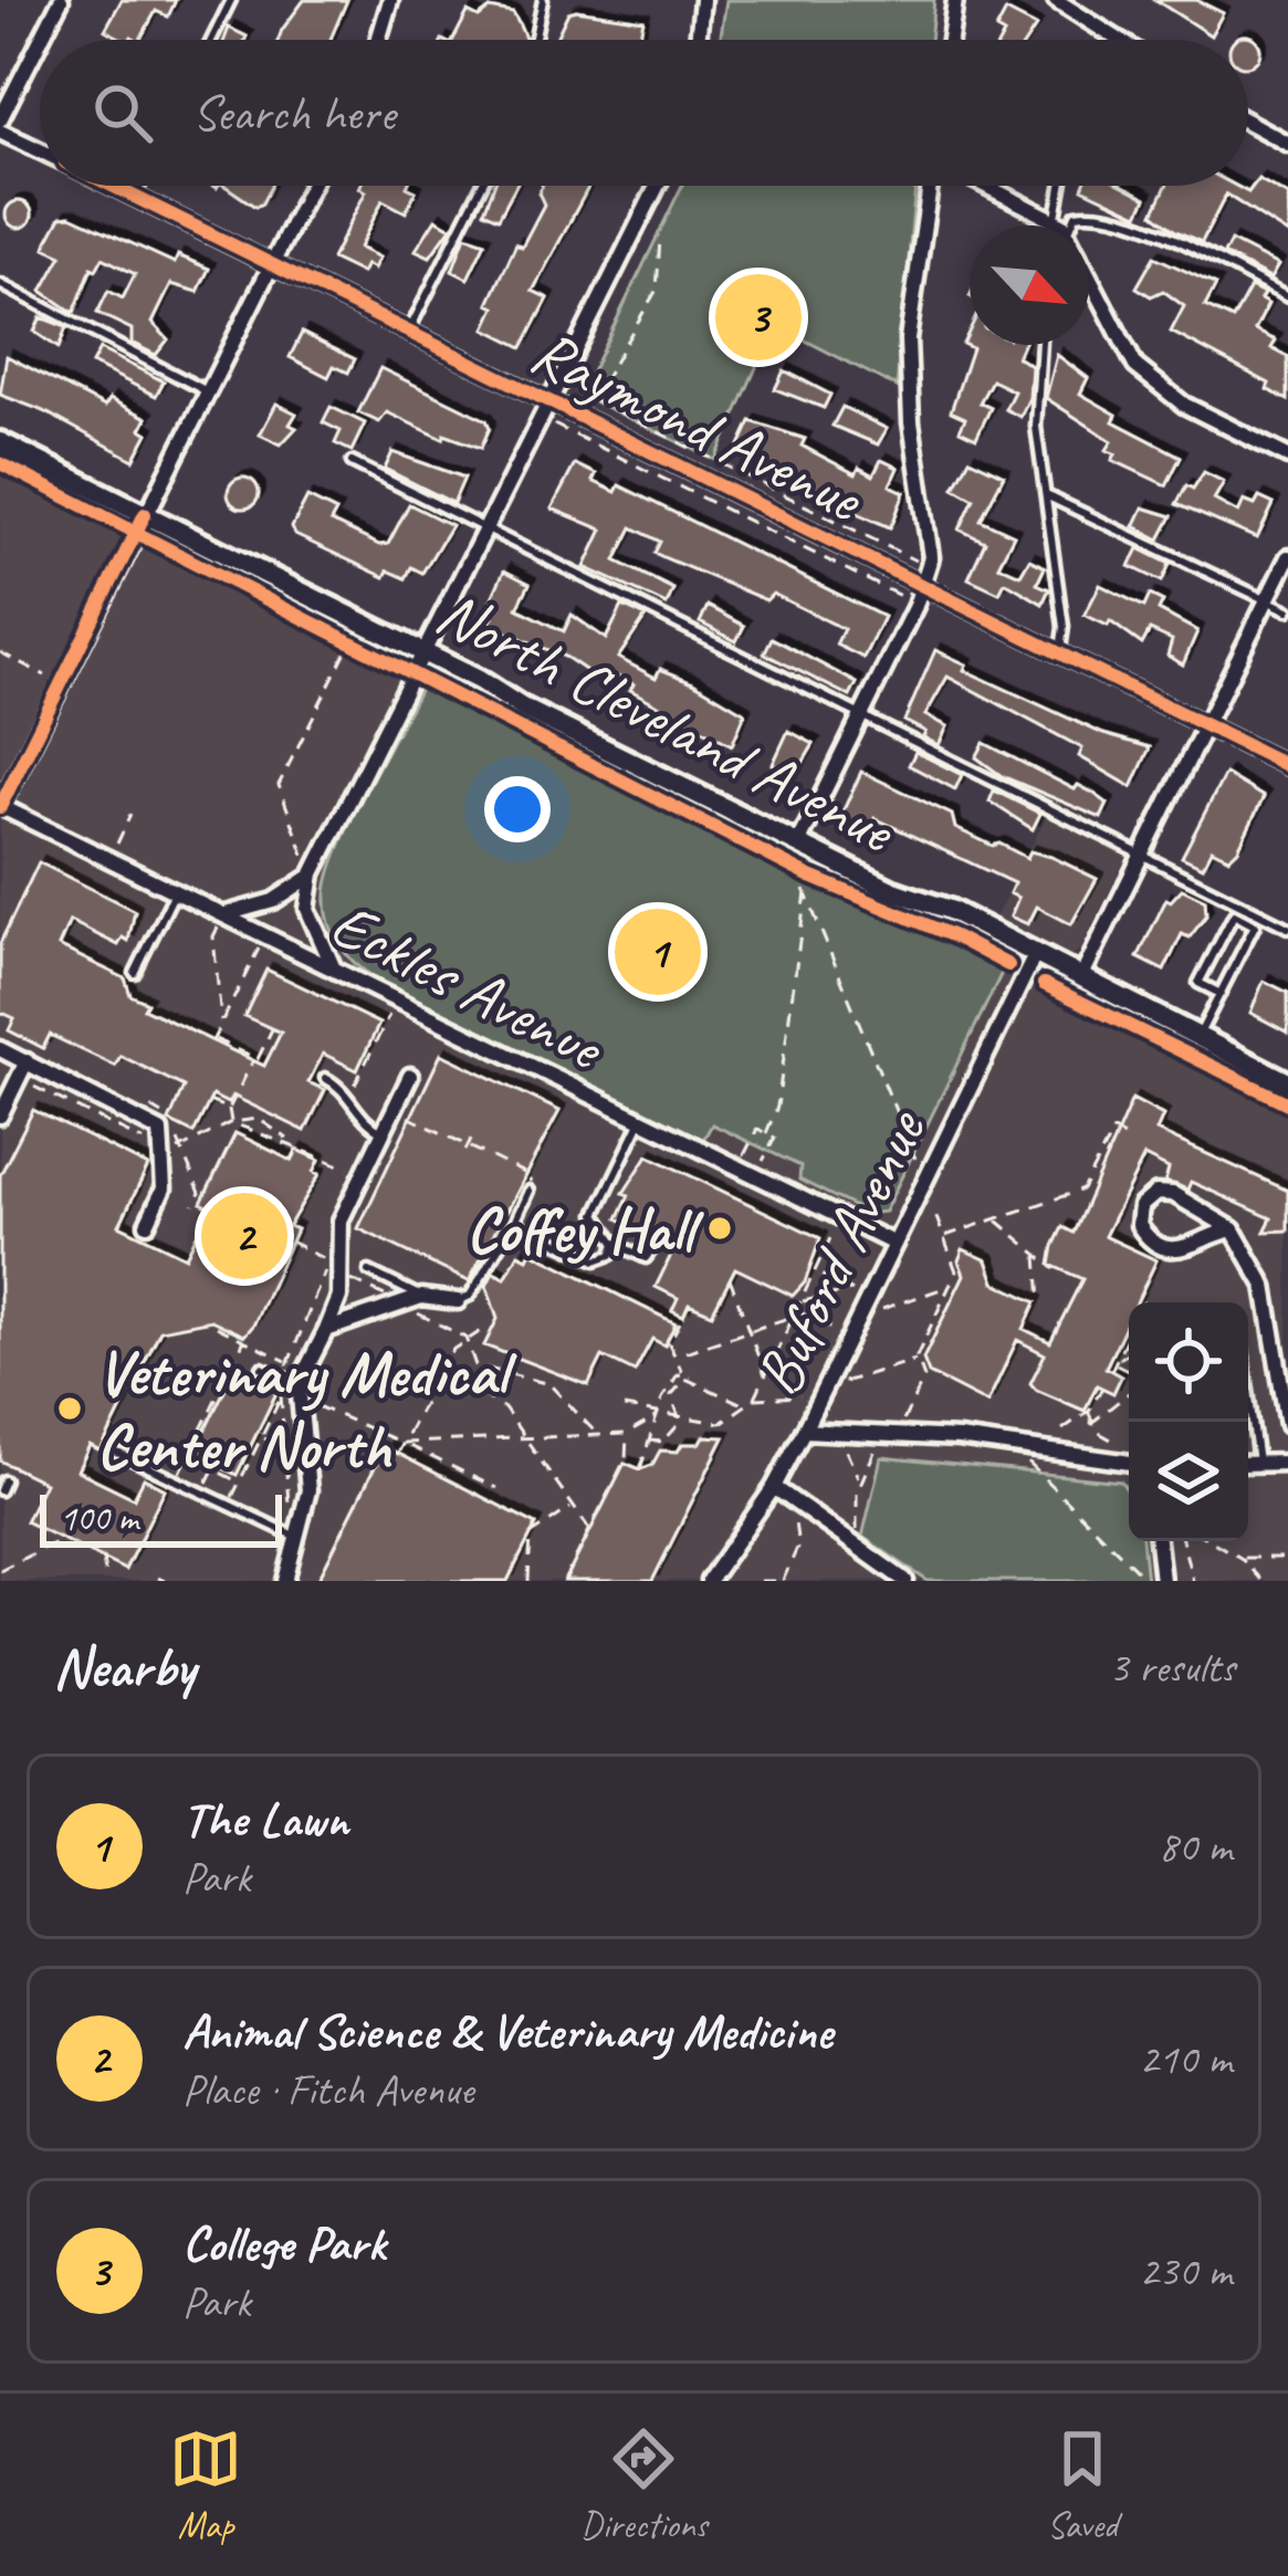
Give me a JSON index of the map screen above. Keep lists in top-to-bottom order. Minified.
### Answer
{"streets":{"main road":["North Cleveland Avenue"],"street":["Raymond Avenue","Eckles Avenue","Buford Avenue"]},"crossings":[["North Cleveland Avenue","Buford Avenue"],["Eckles Avenue","Buford Avenue"]],"places":["Coffey Hall","Veterinary Medical Center North"],"scale_bar":"100 m","north":"bottom right","page":{"search":"Search here","pins":["3","1","2"],"scale":"100 m","heading":["Nearby","3 results"],"list":[{"mark":"1","name":"The Lawn","note":"Park","value":"80 m"},{"mark":"2","name":"Animal Science & Veterinary Medicine","note":"Place · Fitch Avenue","value":"210 m"},{"mark":"3","name":"College Park","note":"Park","value":"230 m"}],"nav":["Map","Directions","Saved"]}}
